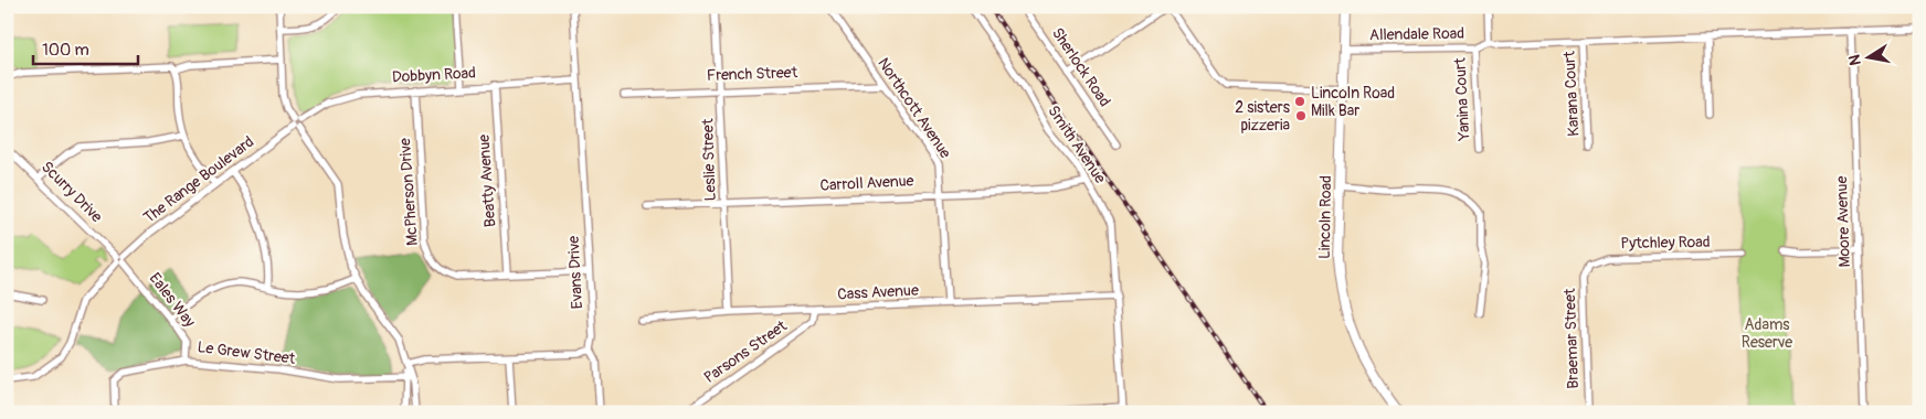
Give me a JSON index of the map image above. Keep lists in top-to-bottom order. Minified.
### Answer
{"streets":{"main road":["Lincoln Road"],"street":["Allendale Road","Sherlock Road","French Street","Dobbyn Road","Karana Court","Yanina Court","Northcott Avenue","Smith Avenue","Leslie Street","The Range Boulevard","Beatty Avenue","Carroll Avenue","Scurry Drive","McPherson Drive","Moore Avenue","Pytchley Road","Evans Drive","Cass Avenue","Eales Way","Braemar Street","Parsons Street","Le Grew Street"]},"crossings":[["Allendale Road","Karana Court"],["Allendale Road","Yanina Court"],["Allendale Road","Lincoln Road"],["Allendale Road","Moore Avenue"],["French Street","Northcott Avenue"],["French Street","Leslie Street"],["Dobbyn Road","The Range Boulevard"],["Dobbyn Road","Beatty Avenue"],["Dobbyn Road","McPherson Drive"],["Dobbyn Road","Evans Drive"],["Northcott Avenue","Carroll Avenue"],["Northcott Avenue","Cass Avenue"],["Smith Avenue","Carroll Avenue"],["Smith Avenue","Cass Avenue"],["Leslie Street","Carroll Avenue"],["Leslie Street","Cass Avenue"],["The Range Boulevard","Scurry Drive"],["The Range Boulevard","Eales Way"],["Beatty Avenue","McPherson Drive"],["Scurry Drive","Eales Way"],["McPherson Drive","Evans Drive"],["Pytchley Road","Braemar Street"],["Cass Avenue","Parsons Street"],["Eales Way","Le Grew Street"]],"parks":["Adams Reserve"],"places":["Lincoln Road Milk Bar","2 sisters pizzeria"],"scale_bar":"100 m","north":"left"}
